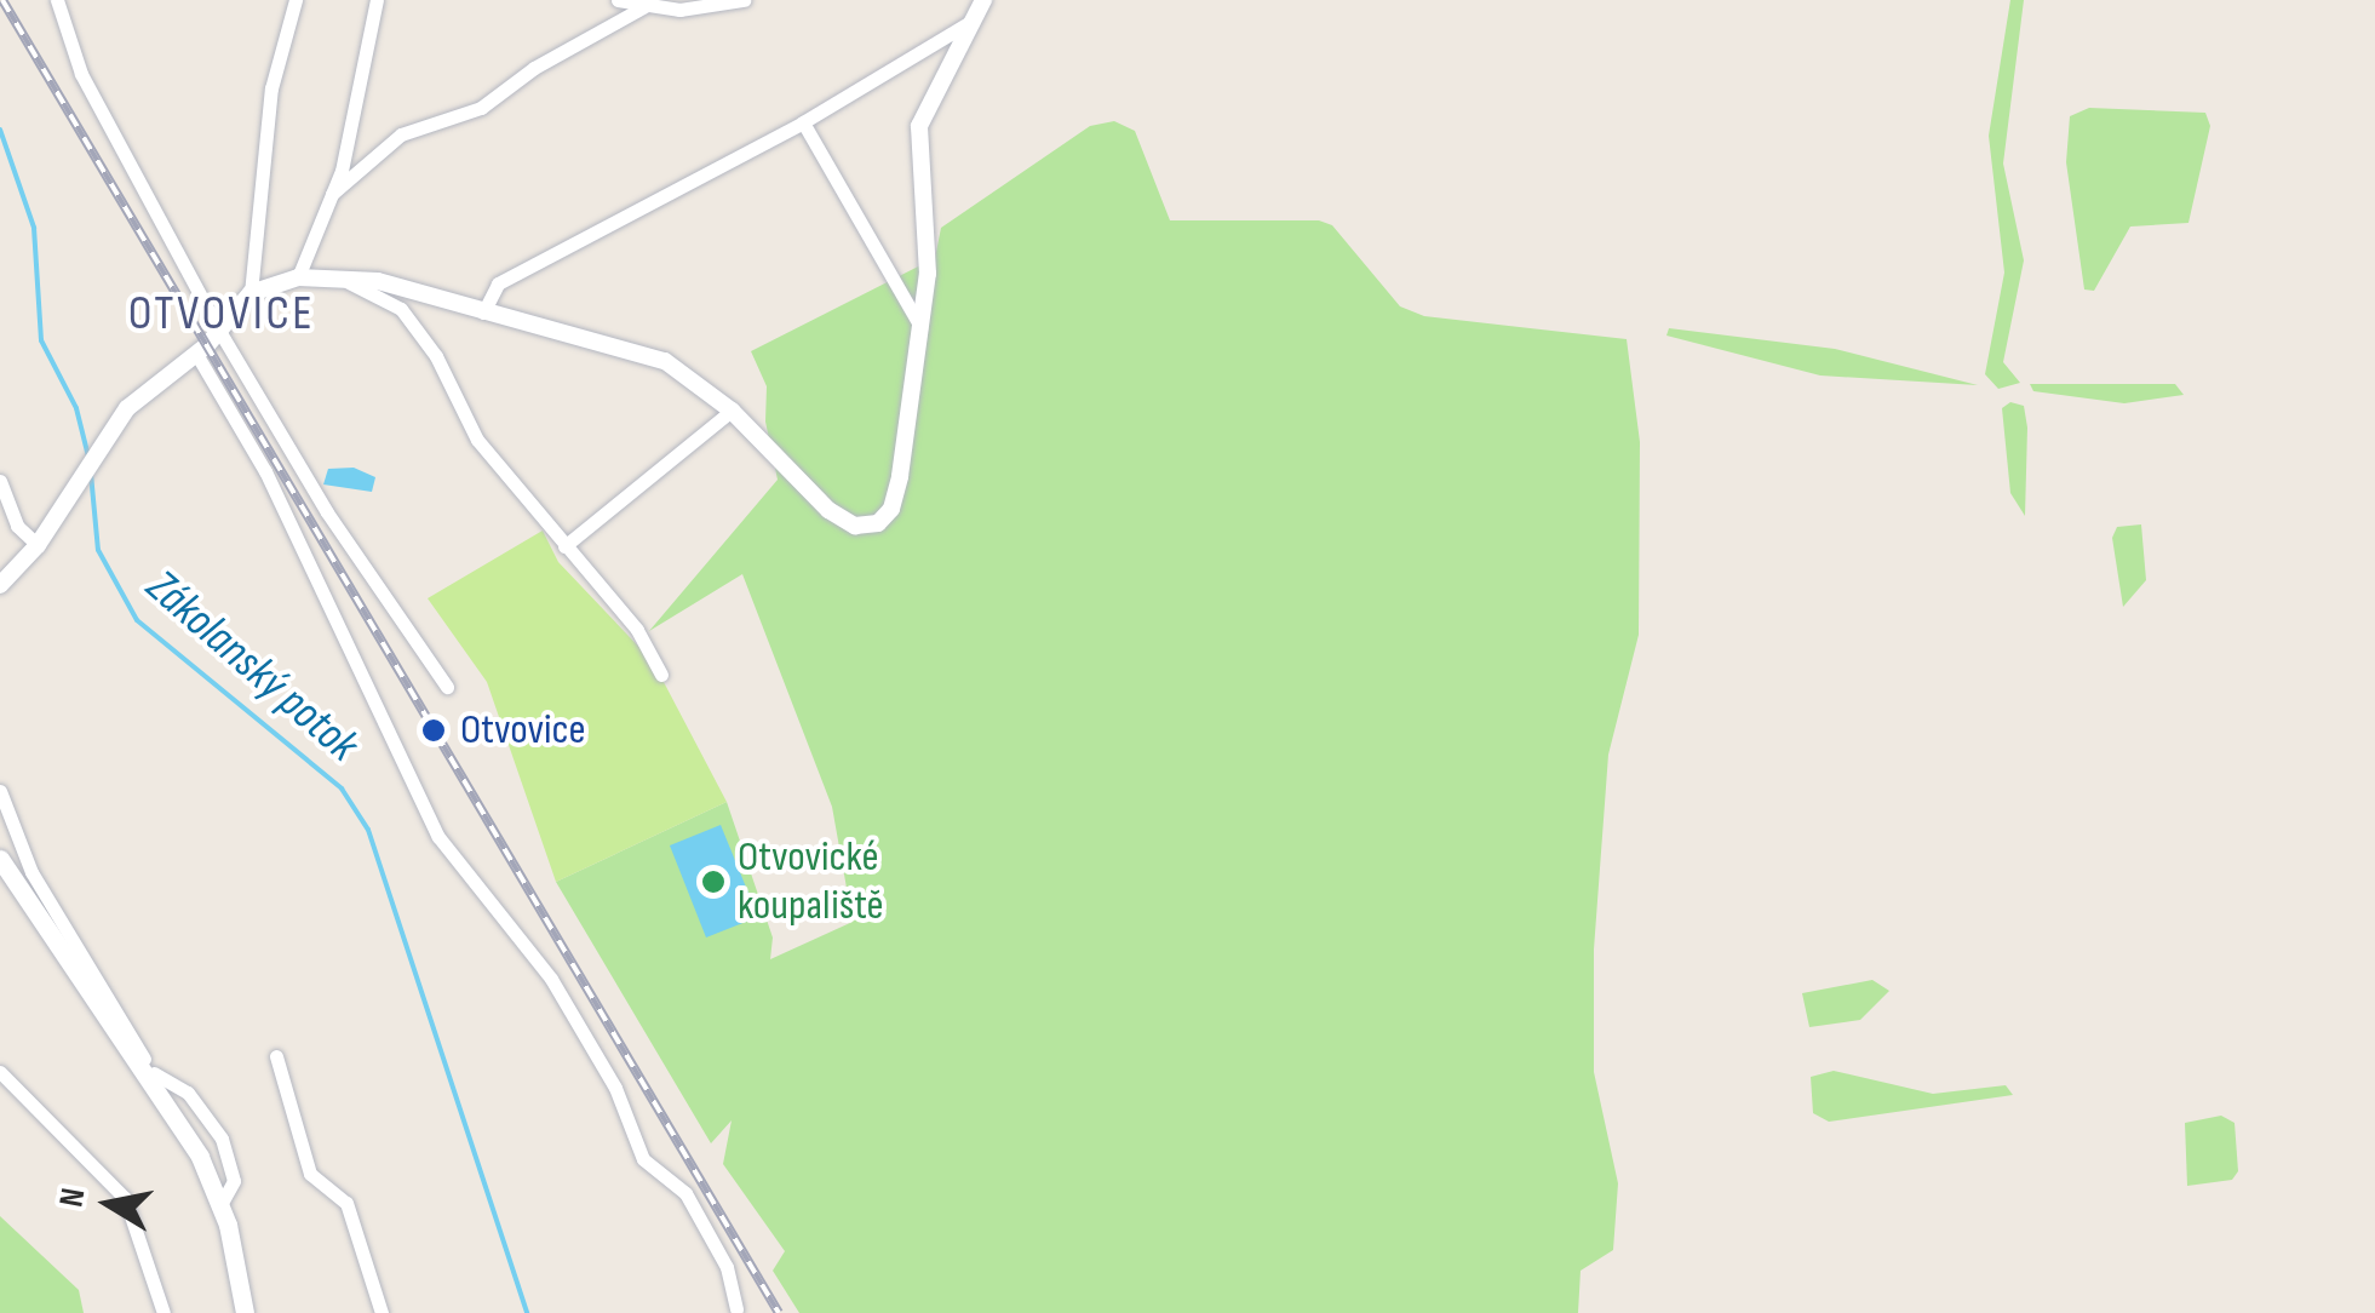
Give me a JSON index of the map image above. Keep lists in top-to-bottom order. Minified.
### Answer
{"districts":["OTVOVICE"],"water":["Zákolanský potok"],"places":["Otvovice","Otvovické koupaliště"],"north":"left"}
